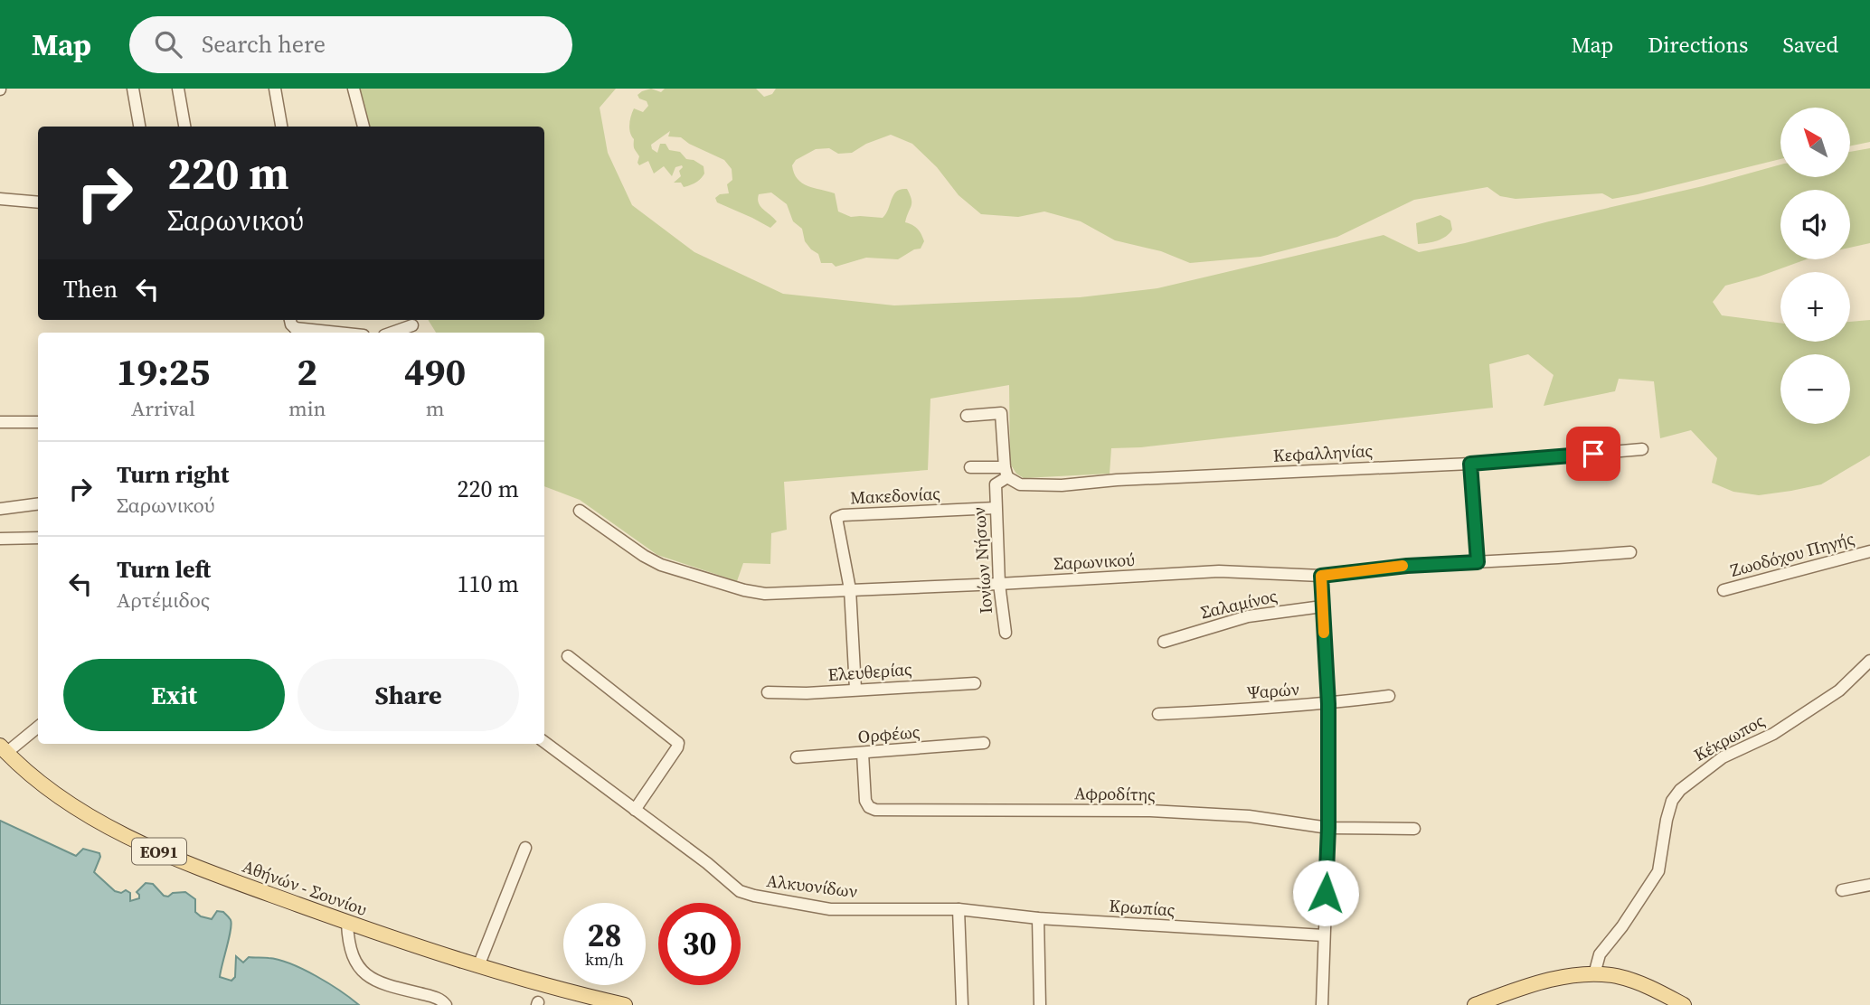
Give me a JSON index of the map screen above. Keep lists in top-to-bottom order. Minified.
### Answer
{"streets":{"main road":["ΕΟ91","Αθήνών - Σουνίου"],"street":["Κεφαλληνίας","Μακεδονίας","Ζωοδόχου Πηγής","Ιονίων Νήσων","Σαρωνικού","Σαλαμίνος","Ελευθερίας","Ψαρών","Ορφέως","Κέκρωπος","Αφροδίτης","Αλκυονίδων","Κρωπίας"]},"crossings":[["Κεφαλληνίας","Ιονίων Νήσων"],["Μακεδονίας","Ιονίων Νήσων"],["Μακεδονίας","Σαρωνικού"],["Ιονίων Νήσων","Σαρωνικού"],["Ορφέως","Αφροδίτης"],["Αλκυονίδων","Κρωπίας"]],"north":"top left","page":{"header":"Map","search":"Search here","nav":["Map","Directions","Saved"],"map_buttons":["+","−"],"turn":["220 m","Σαρωνικού"],"then":"Then","eta":["19:25","Arrival","2","min","490","m"],"list":[{"name":"Turn right","note":"Σαρωνικού","value":"220 m"},{"name":"Turn left","note":"Αρτέμιδος","value":"110 m"}],"buttons":["Exit","Share"],"speed":"28 km/h","limit":"30"}}
